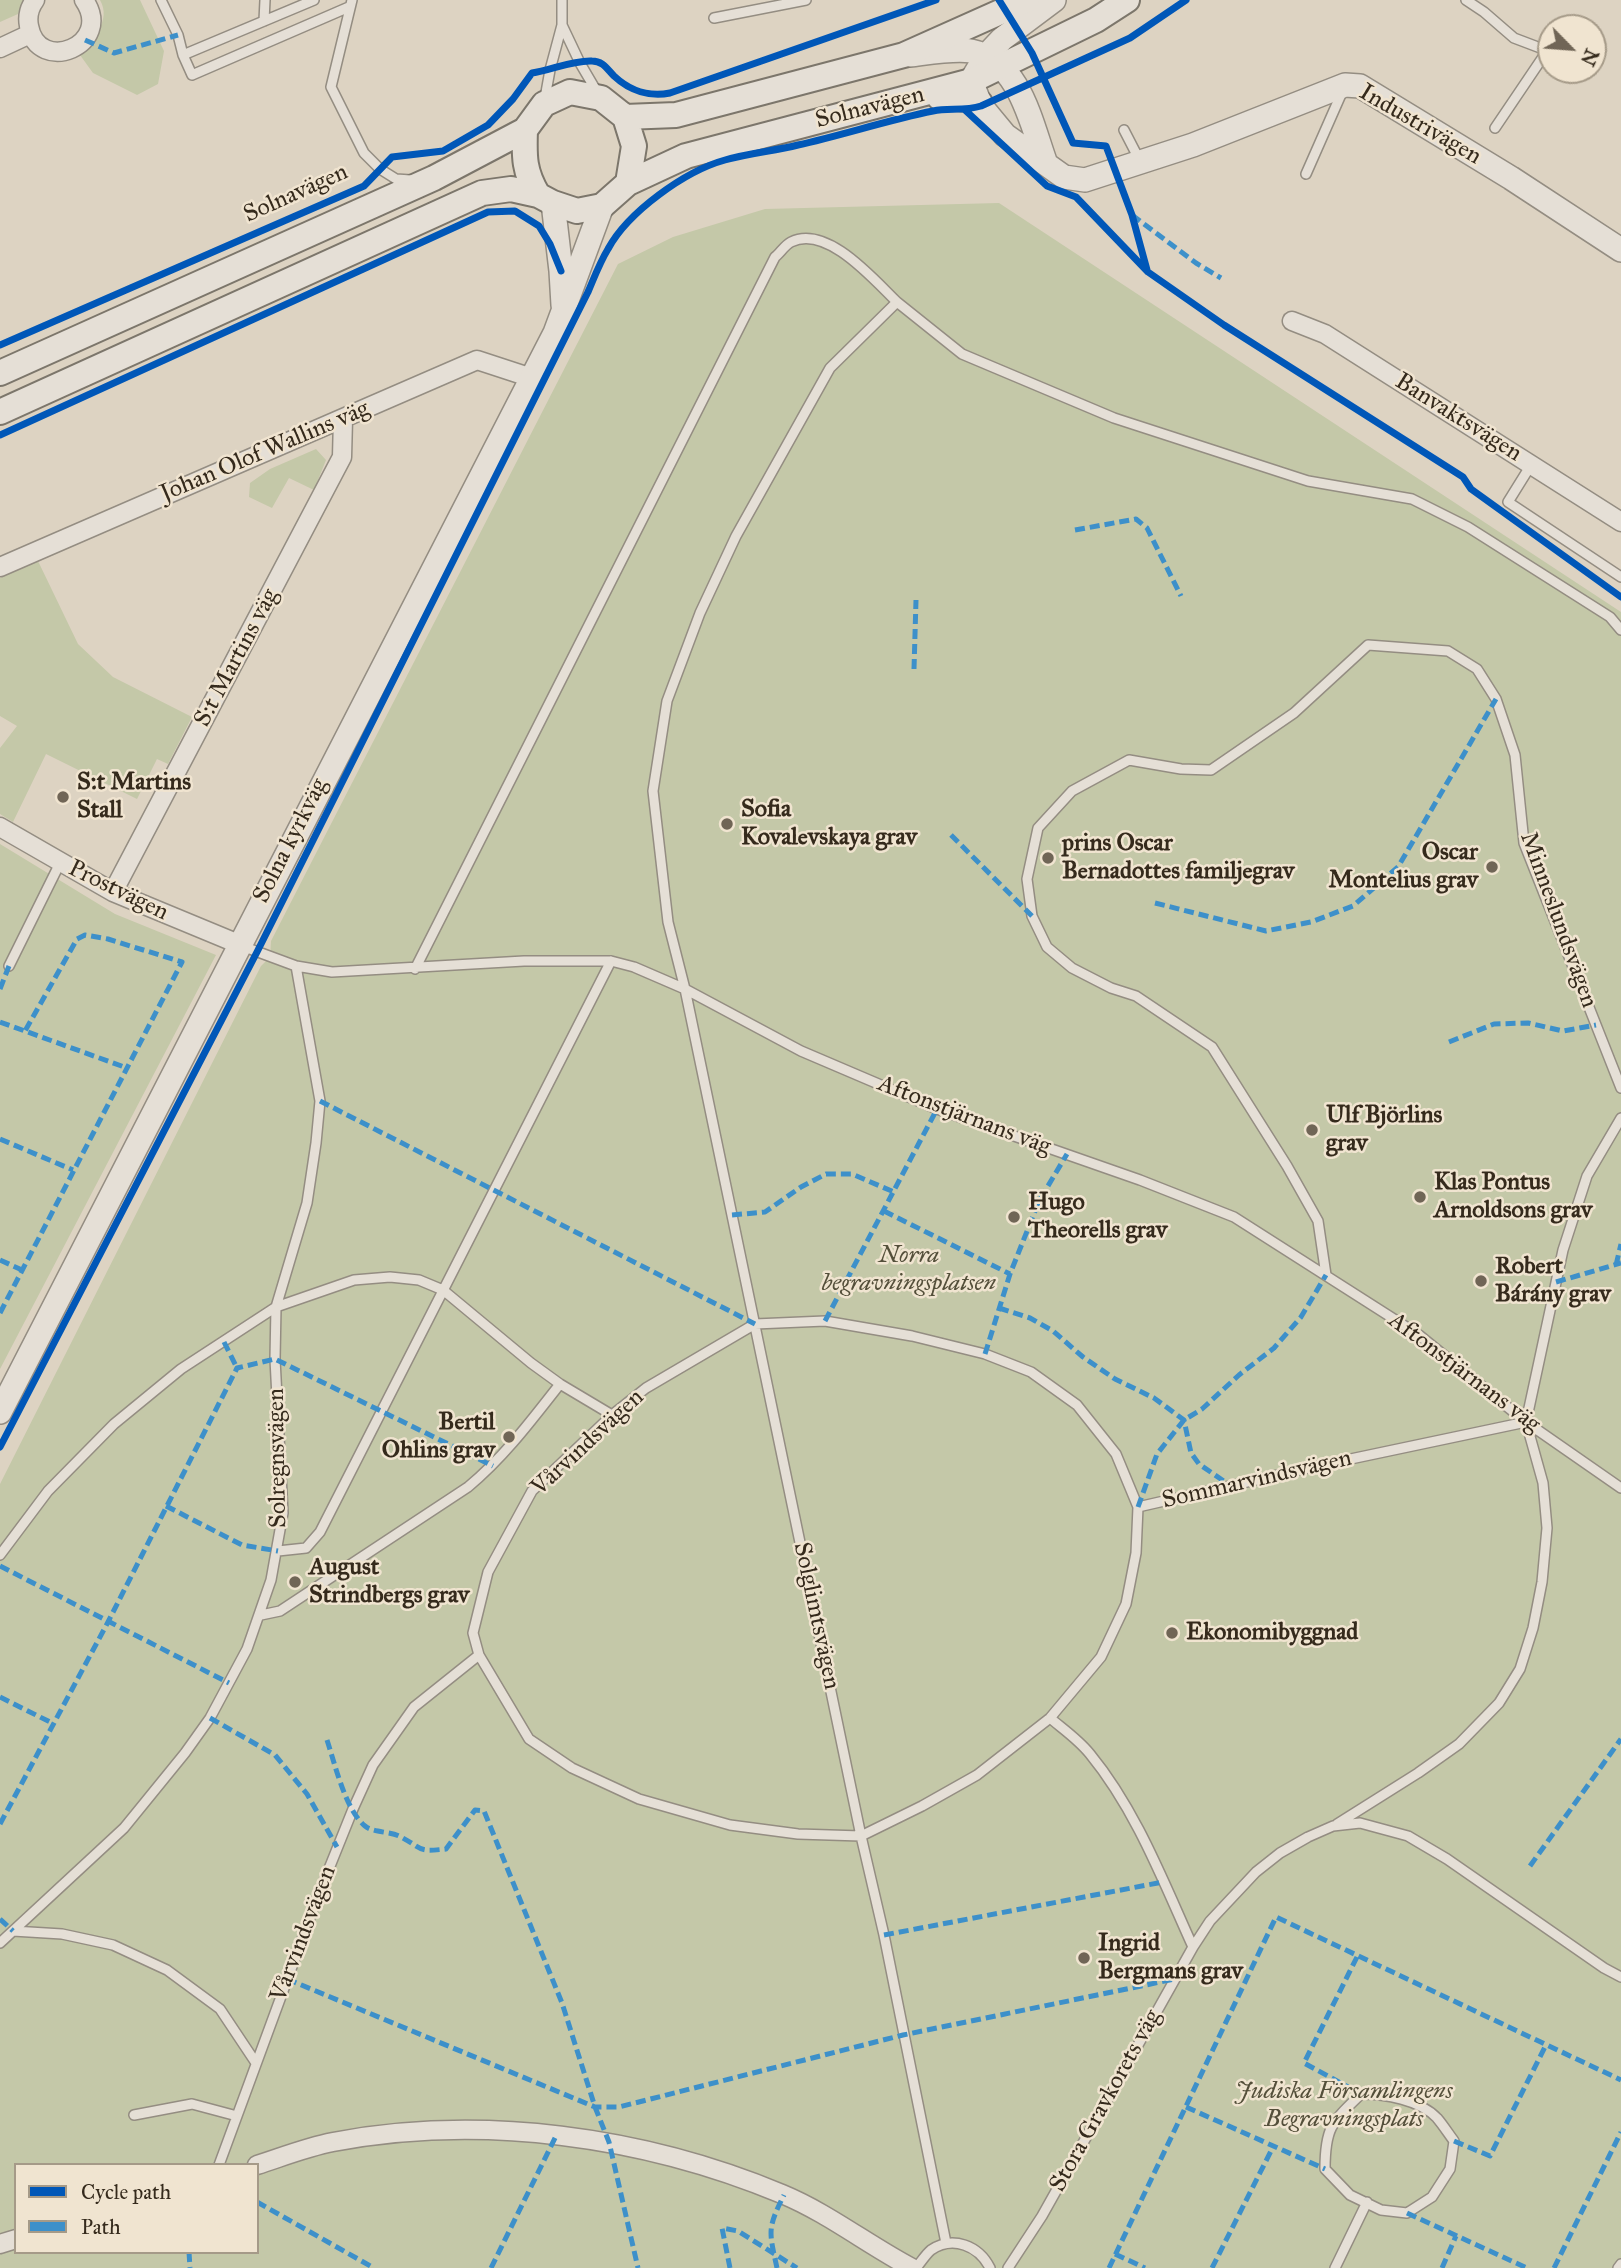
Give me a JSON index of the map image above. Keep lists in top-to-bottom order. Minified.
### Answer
{"streets":{"main road":["Solnavägen"],"street":["Industrivägen","Banvaktsvägen","Johan Olof Wallins väg","S:t Martins väg","Solna kyrkväg","Prostvägen"],"lane":["Minneslundsvägen","Aftonstjärnans väg","Vårvindsvägen","Solregnsvägen","Sommarvindsvägen","Solglimtsvägen","Stora Gravkorets väg"]},"crossings":[["Solnavägen","Industrivägen"],["Solnavägen","Solna kyrkväg"],["Johan Olof Wallins väg","S:t Martins väg"],["Johan Olof Wallins väg","Solna kyrkväg"],["S:t Martins väg","Prostvägen"],["Solna kyrkväg","Prostvägen"],["Solna kyrkväg","Aftonstjärnans väg"],["Prostvägen","Aftonstjärnans väg"],["Minneslundsvägen","Aftonstjärnans väg"],["Aftonstjärnans väg","Solregnsvägen"],["Aftonstjärnans väg","Sommarvindsvägen"],["Aftonstjärnans väg","Solglimtsvägen"],["Vårvindsvägen","Sommarvindsvägen"],["Vårvindsvägen","Solglimtsvägen"],["Sommarvindsvägen","Solglimtsvägen"]],"parks":["Norra begravningsplatsen","Judiska Församlingens Begravningsplats"],"places":["S:t Martins Stall","Sofia Kovalevskaya grav","prins Oscar Bernadottes familjegrav","Oscar Montelius grav","Ulf Björlins grav","Klas Pontus Arnoldsons grav","Hugo Theorells grav","Robert Bárány grav","Bertil Ohlins grav","August Strindbergs grav","Ekonomibyggnad","Ingrid Bergmans grav"],"legend":["Cycle path","Path"],"north":"bottom right"}
